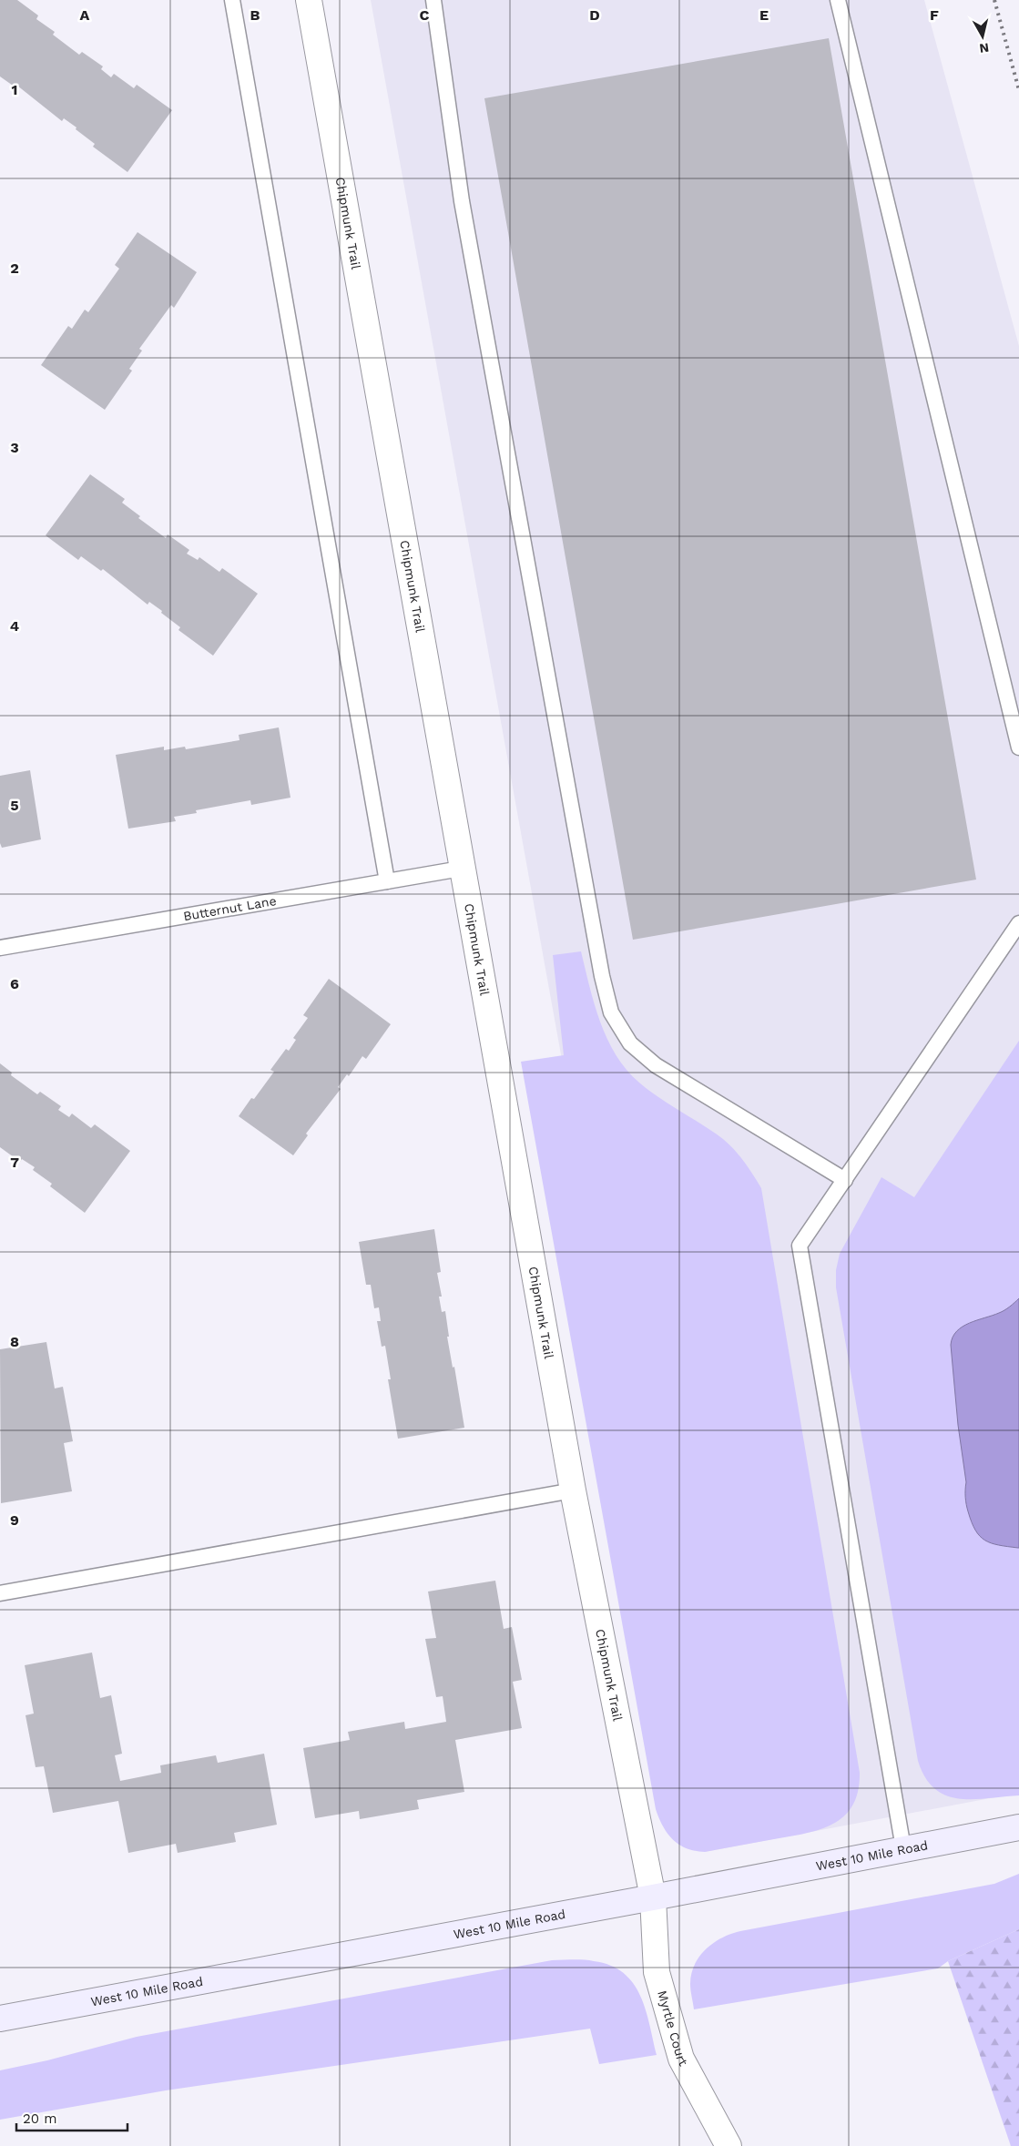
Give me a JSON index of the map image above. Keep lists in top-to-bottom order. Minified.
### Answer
{"streets":{"main road":["West 10 Mile Road"],"street":["Chipmunk Trail","Myrtle Court"],"lane":["Butternut Lane"]},"crossings":[["Chipmunk Trail","Butternut Lane"],["Chipmunk Trail","West 10 Mile Road"],["Chipmunk Trail","Myrtle Court"],["West 10 Mile Road","Myrtle Court"]],"scale_bar":"20 m","north":"bottom","grid":{"columns":["A","B","C","D","E","F"],"rows":["1","2","3","4","5","6","7","8","9"]}}
